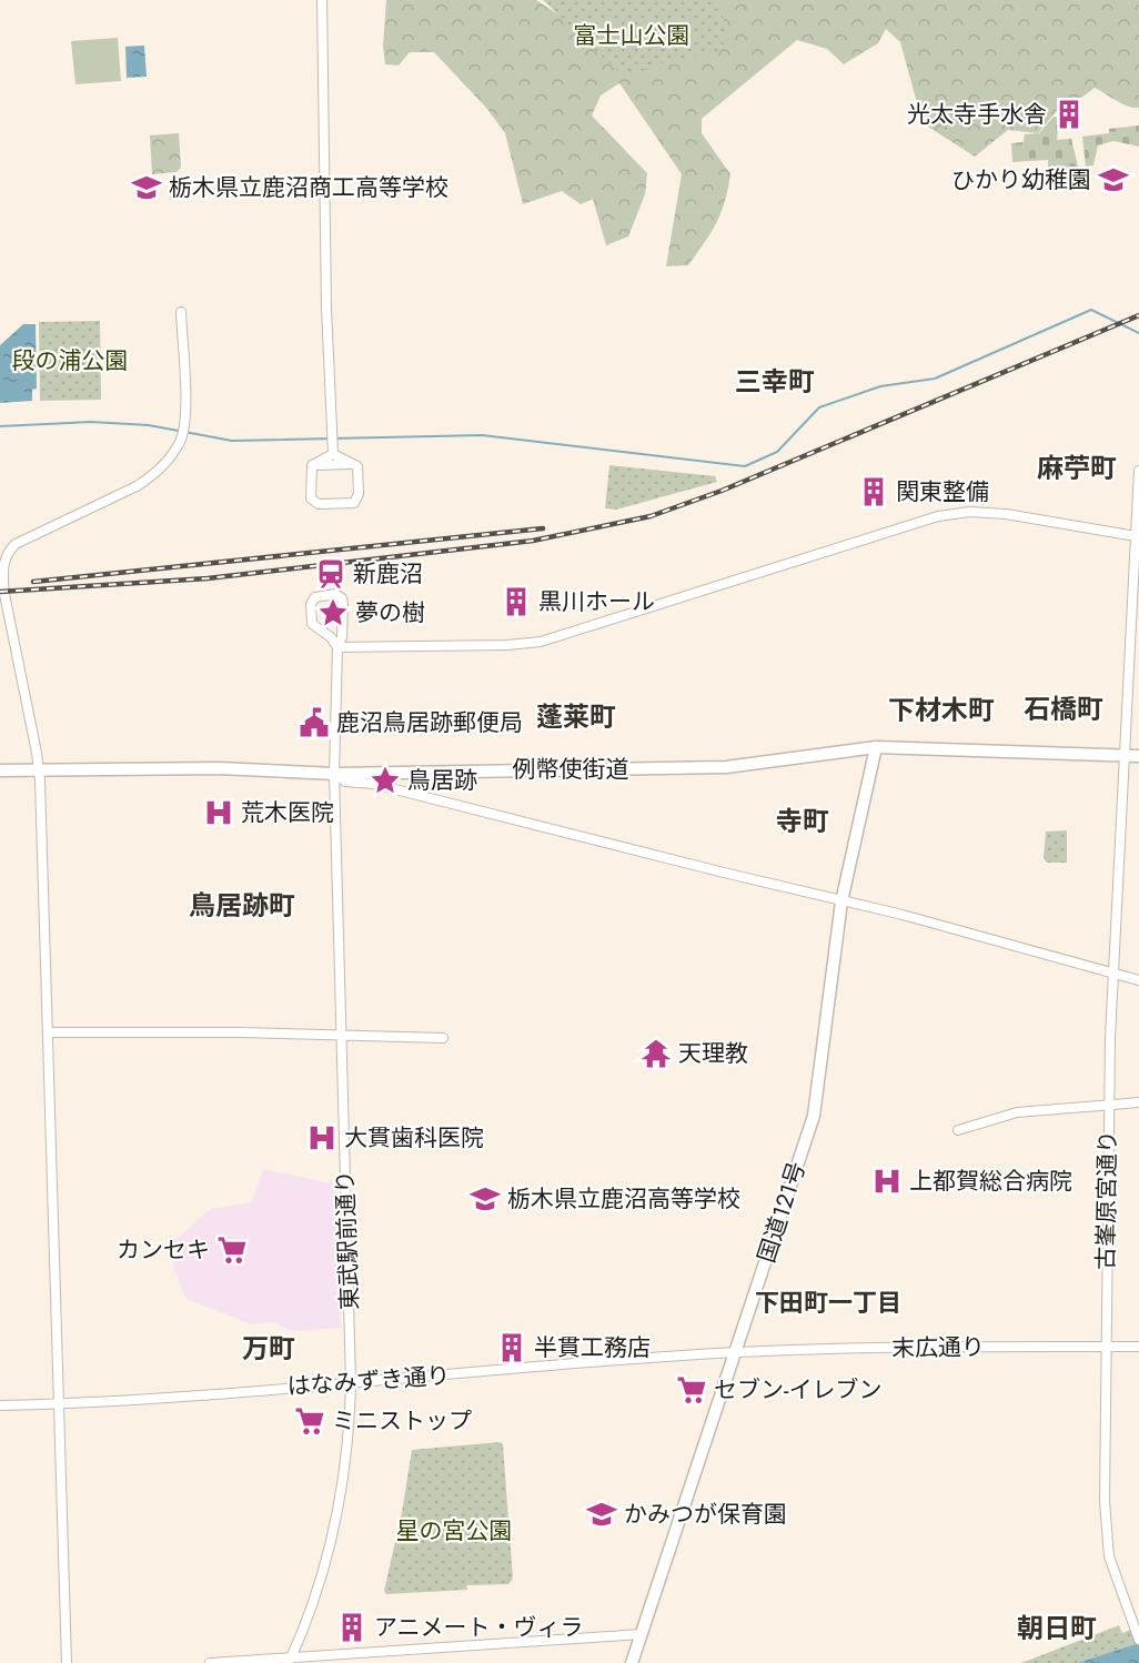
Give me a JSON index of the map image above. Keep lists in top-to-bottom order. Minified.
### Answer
{"streets":{"highway":["例幣使街道","国道121号"],"main road":["古峯原宮通り"],"street":["東武駅前通り","末広通り","はなみずき通り"]},"crossings":[["例幣使街道","古峯原宮通り"],["例幣使街道","国道121号"],["例幣使街道","東武駅前通り"],["古峯原宮通り","末広通り"],["国道121号","末広通り"],["国道121号","はなみずき通り"],["東武駅前通り","はなみずき通り"],["末広通り","はなみずき通り"]],"districts":["三幸町","麻苧町","石橋町","下材木町","蓬莱町","寺町","鳥居跡町","下田町一丁目","万町","朝日町"],"parks":["富士山公園","段の浦公園","星の宮公園"],"places":{"building":["光太寺手水舎","関東整備","黒川ホール","半貫工務店","アニメート・ヴィラ"],"school or university":["ひかり幼稚園","栃木県立鹿沼商工高等学校","栃木県立鹿沼高等学校","かみつが保育園"],"station":["新鹿沼"],"place":["夢の樹","鳥居跡"],"public building":["鹿沼鳥居跡郵便局"],"hospital":["荒木医院","大貫歯科医院","上都賀総合病院"],"temple":["天理教"],"supermarket":["カンセキ","セブン-イレブン","ミニストップ"]}}
